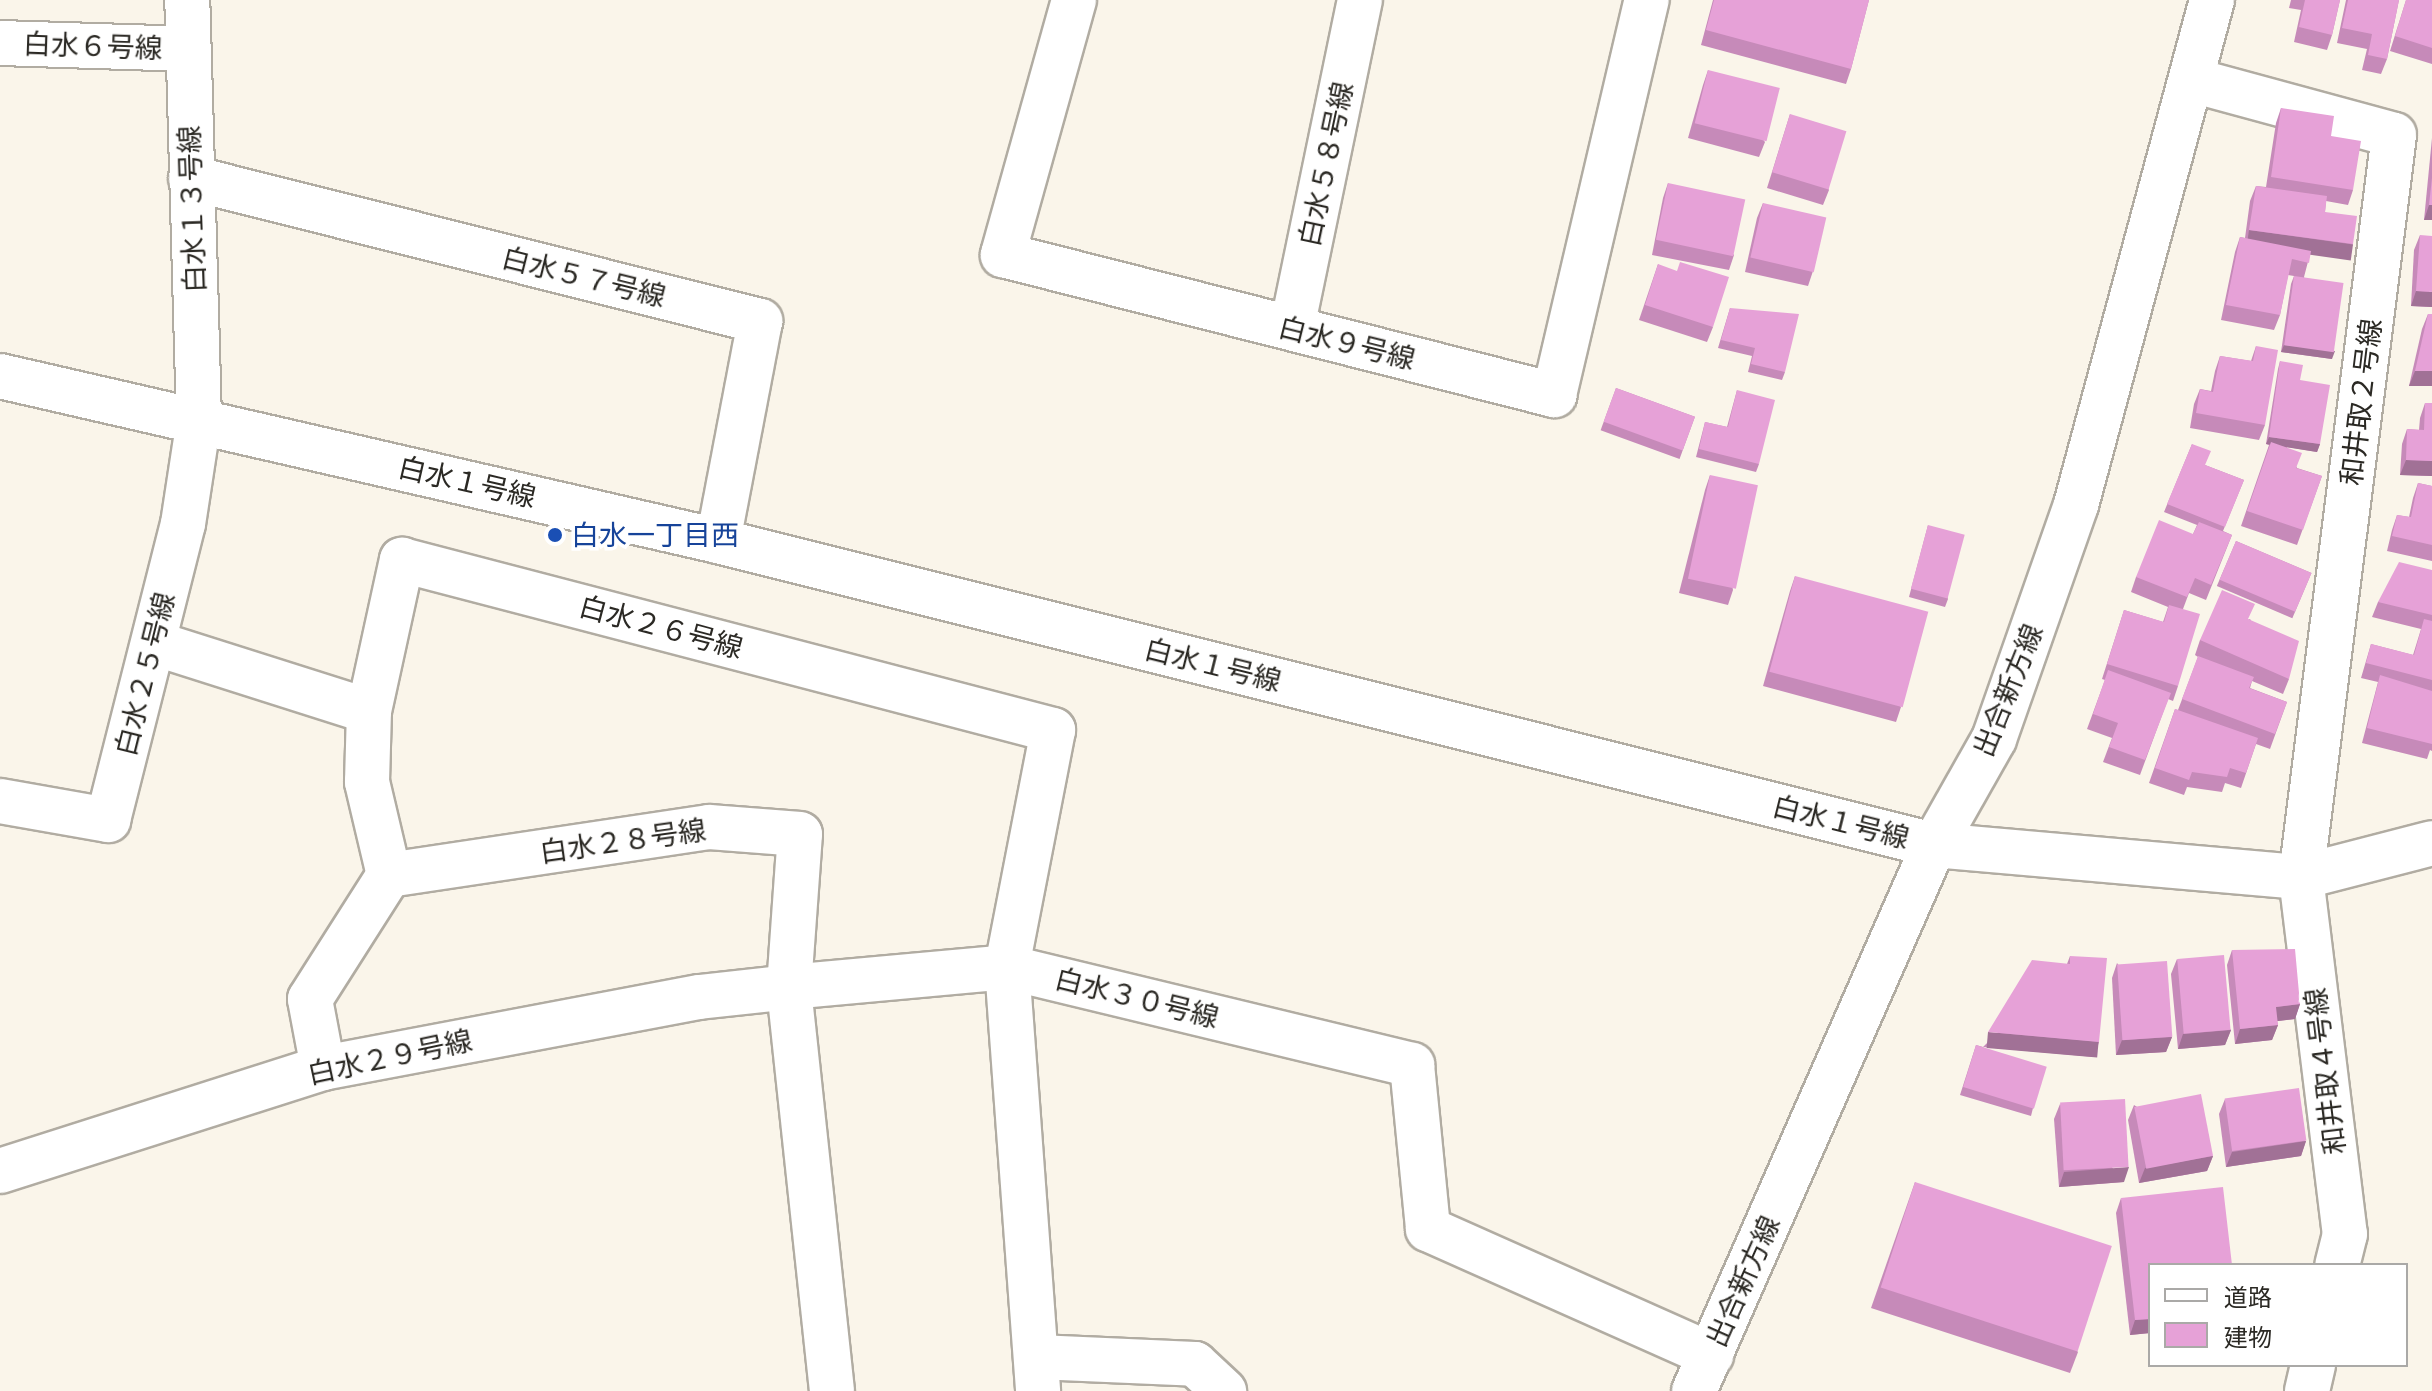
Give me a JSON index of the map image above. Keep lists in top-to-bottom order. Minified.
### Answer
{"streets":{"street":["白水６号線","白水５８号線","白水１３号線","白水５７号線","白水９号線","和井取２号線","白水１号線","白水２６号線","白水２５号線","出合新方線","白水２８号線","白水３０号線","白水２９号線","和井取４号線"]},"crossings":[["白水６号線","白水１３号線"],["白水５８号線","白水９号線"],["白水１３号線","白水５７号線"],["白水１３号線","白水１号線"],["白水１３号線","白水２５号線"],["白水５７号線","白水１号線"],["和井取２号線","白水１号線"],["和井取２号線","出合新方線"],["和井取２号線","和井取４号線"],["白水１号線","白水２５号線"],["白水１号線","出合新方線"],["白水１号線","和井取４号線"],["白水２６号線","白水３０号線"],["出合新方線","白水３０号線"],["白水２８号線","白水３０号線"],["白水２８号線","白水２９号線"],["白水３０号線","白水２９号線"]],"places":["白水一丁目西"],"legend":["道路","建物"]}
